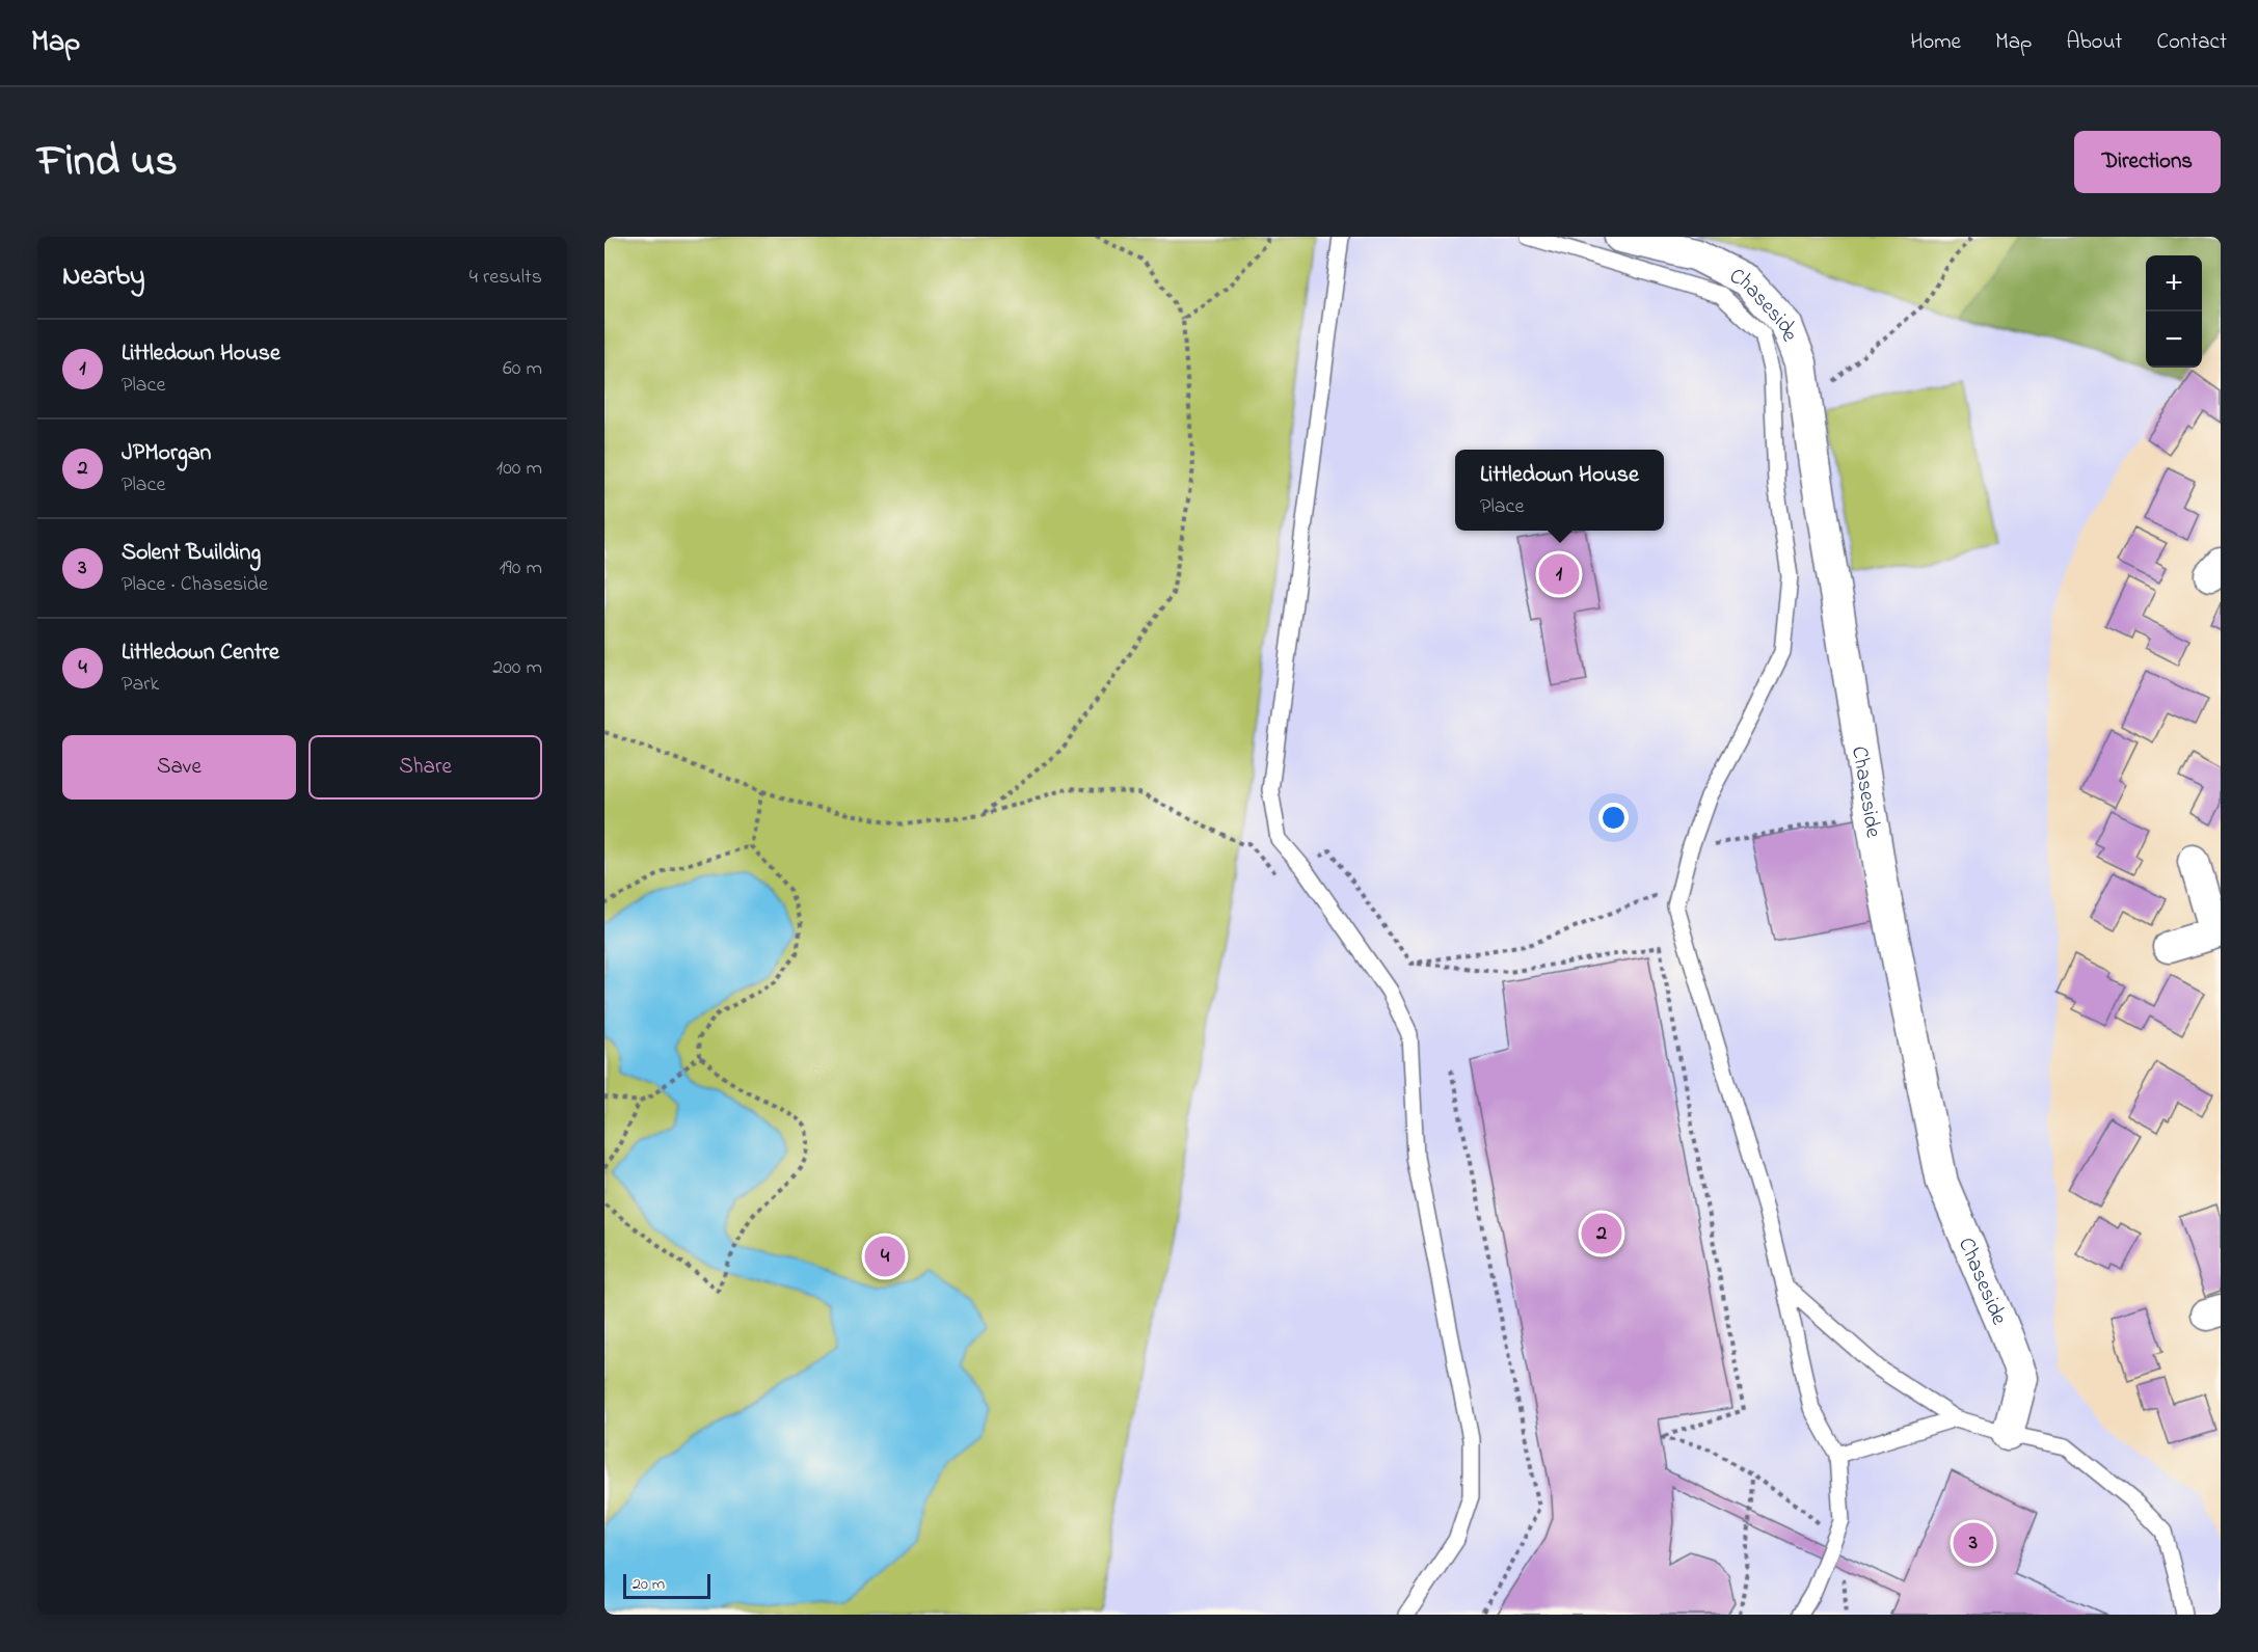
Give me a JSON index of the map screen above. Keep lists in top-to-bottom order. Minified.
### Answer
{"streets":{"street":["Chaseside"]},"scale_bar":"20 m","page":{"header":"Map","nav":["Home","Map","About","Contact"],"title":"Find us","buttons":["Directions",["Save","Share"]],"heading":["Nearby","4 results"],"map_buttons":["+","−"],"list":[{"mark":"1","name":"Littledown House","note":"Place","value":"60 m"},{"mark":"2","name":"JPMorgan","note":"Place","value":"100 m"},{"mark":"3","name":"Solent Building","note":"Place · Chaseside","value":"190 m"},{"mark":"4","name":"Littledown Centre","note":"Park","value":"200 m"}],"popup":["Littledown House","Place"],"pins":["1","2","4","3"],"scale":"20 m"}}
